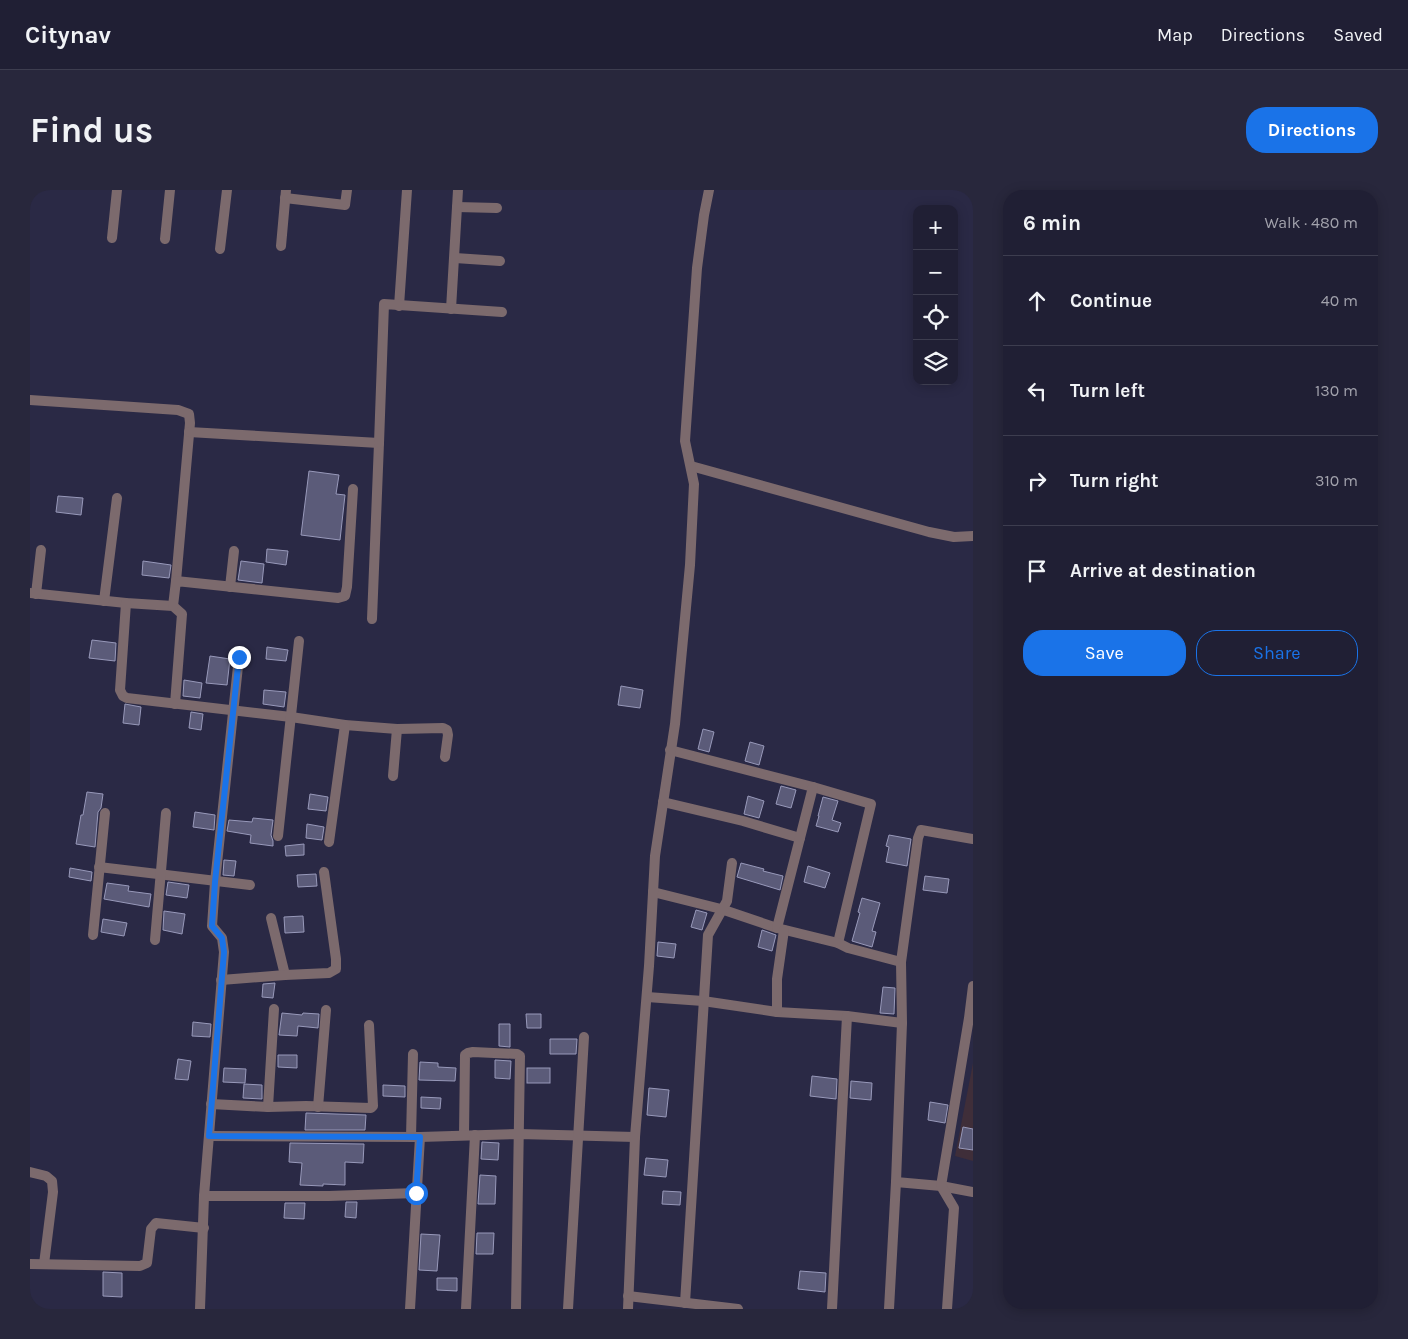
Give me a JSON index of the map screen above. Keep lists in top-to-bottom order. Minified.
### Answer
{"page":{"header":"Citynav","nav":["Map","Directions","Saved"],"buttons":["Directions",["Save","Share"]],"title":"Find us","heading":["6 min","Walk · 480 m"],"map_buttons":["+","−"],"list":[["Continue","40 m"],["Turn left","130 m"],["Turn right","310 m"],"Arrive at destination"]}}
